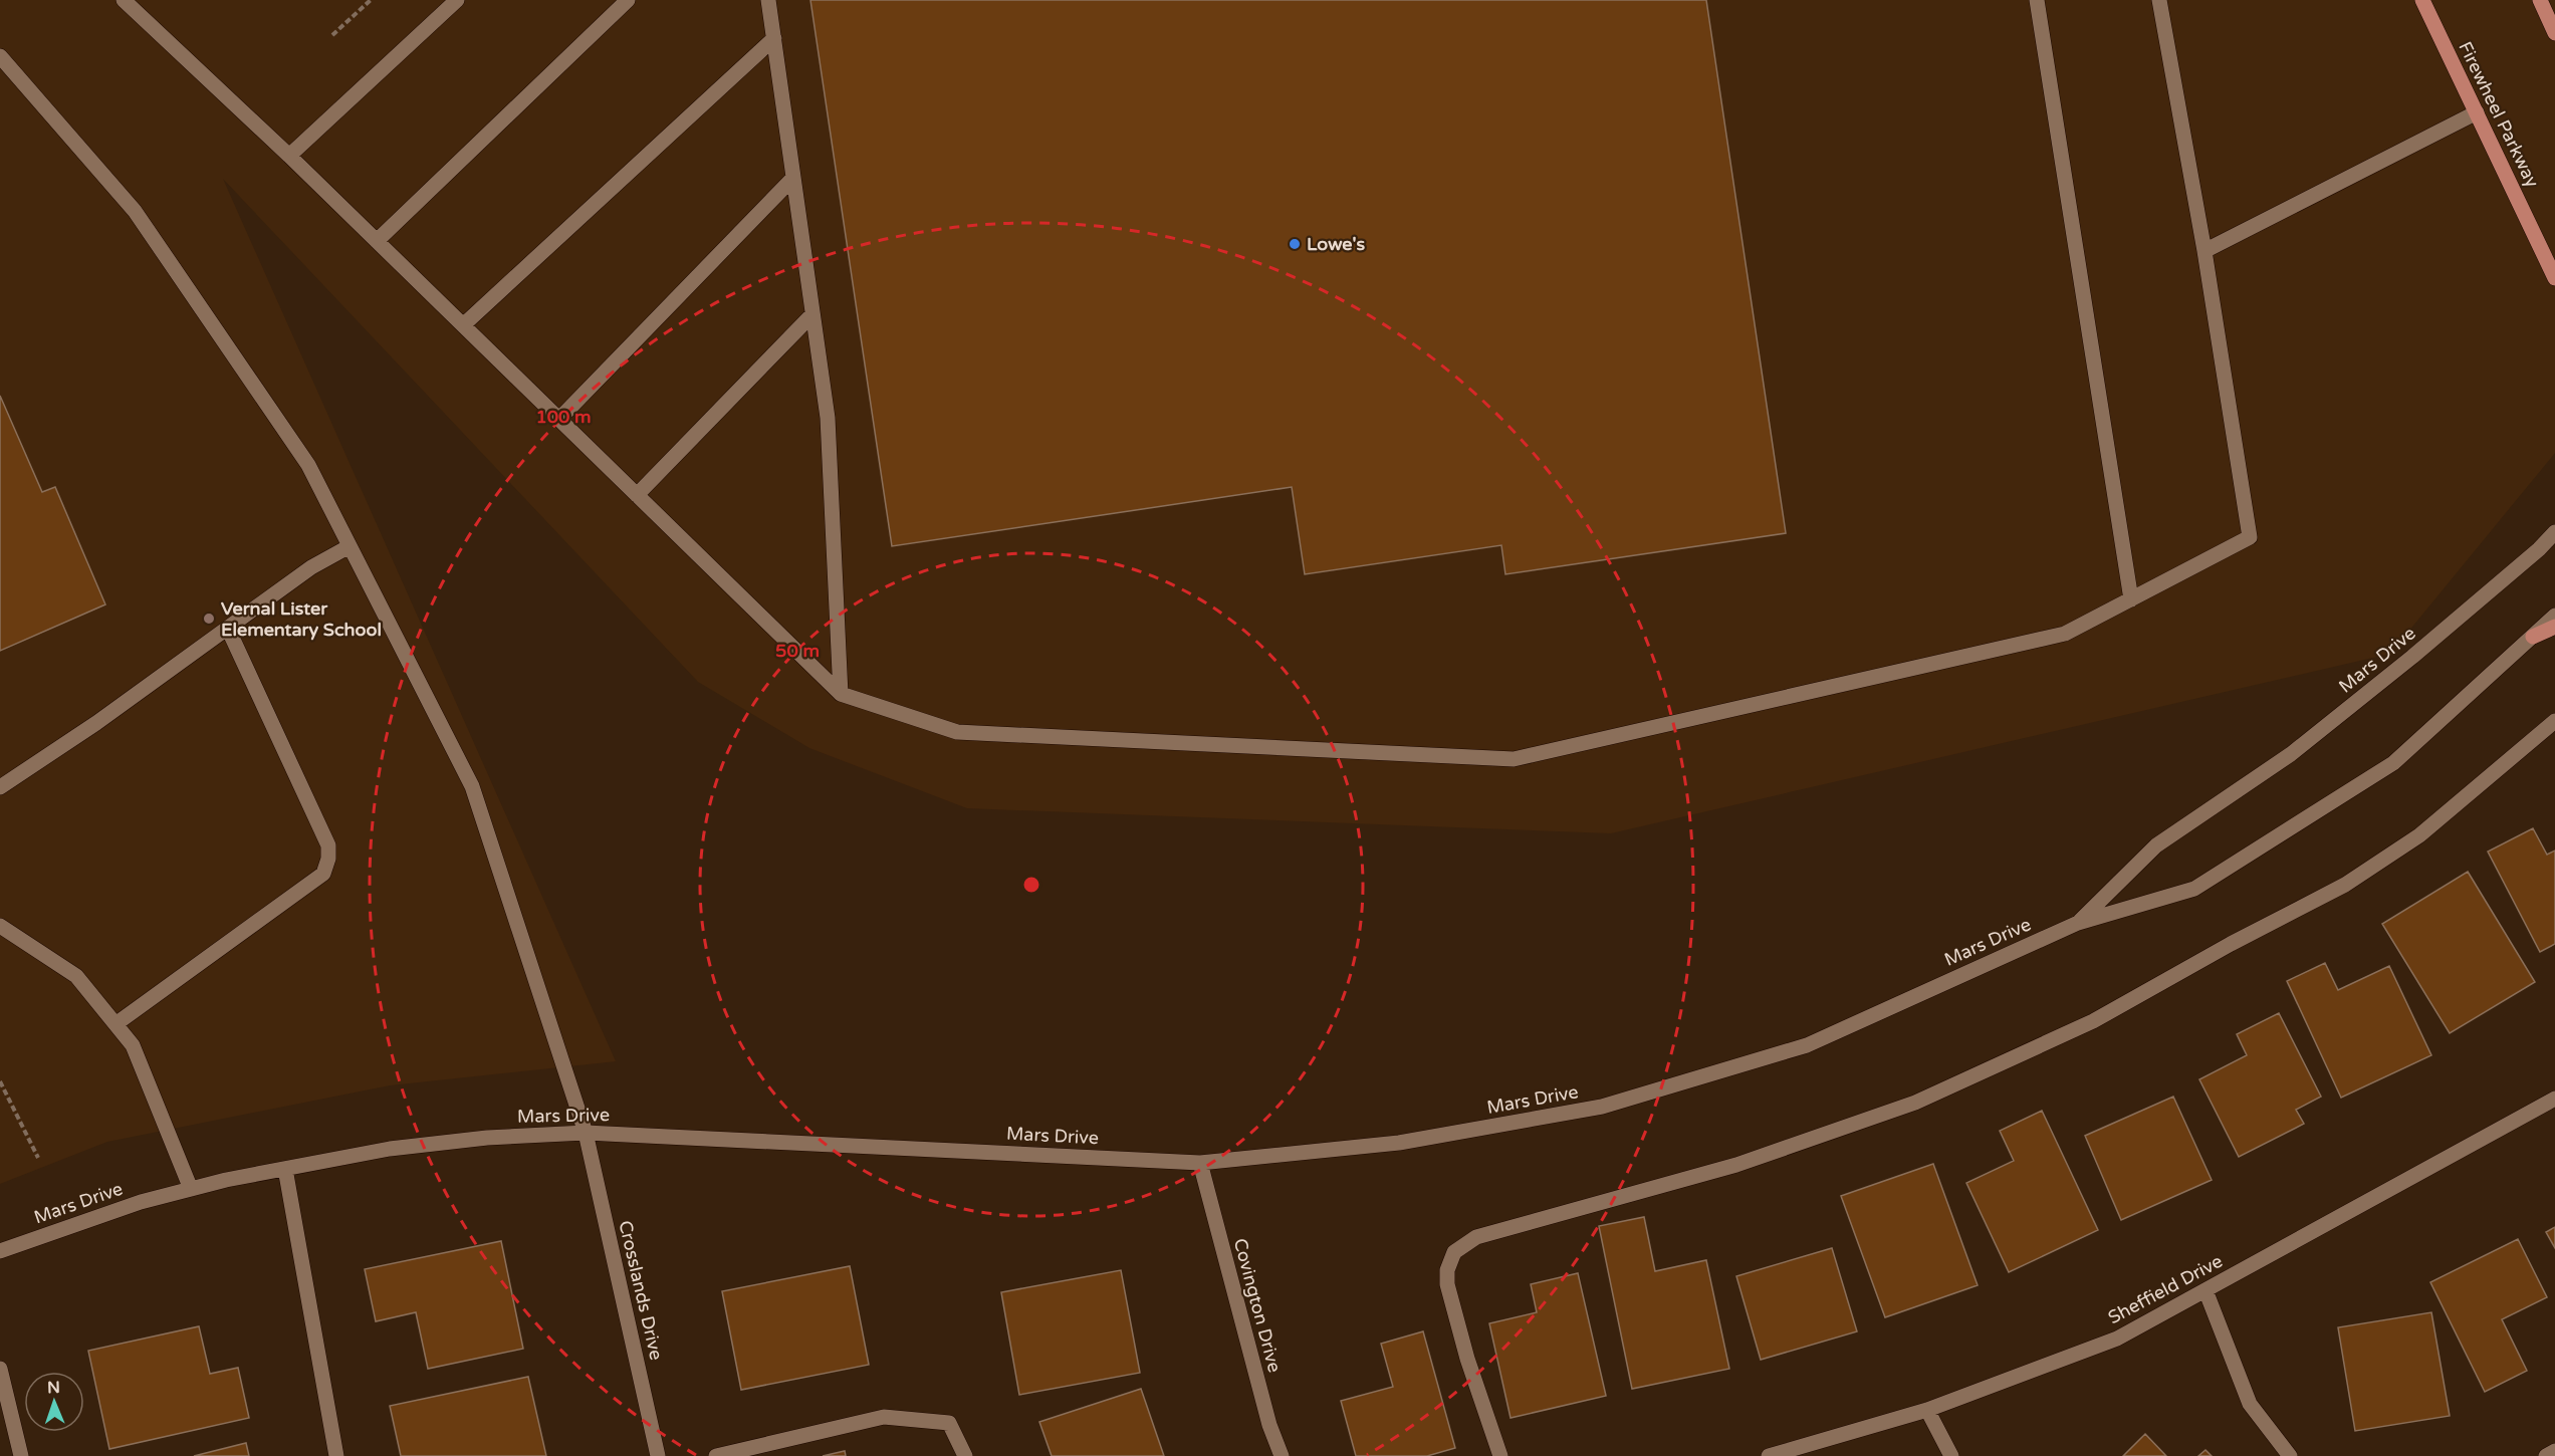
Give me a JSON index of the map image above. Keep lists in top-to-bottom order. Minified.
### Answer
{"streets":{"main road":["Firewheel Parkway"],"street":["Mars Drive","Sheffield Drive","Crosslands Drive","Covington Drive"]},"crossings":[["Mars Drive","Crosslands Drive"],["Mars Drive","Covington Drive"]],"places":["Lowe's","Vernal Lister Elementary School"],"north":"top","rings":["100 m","50 m"]}
